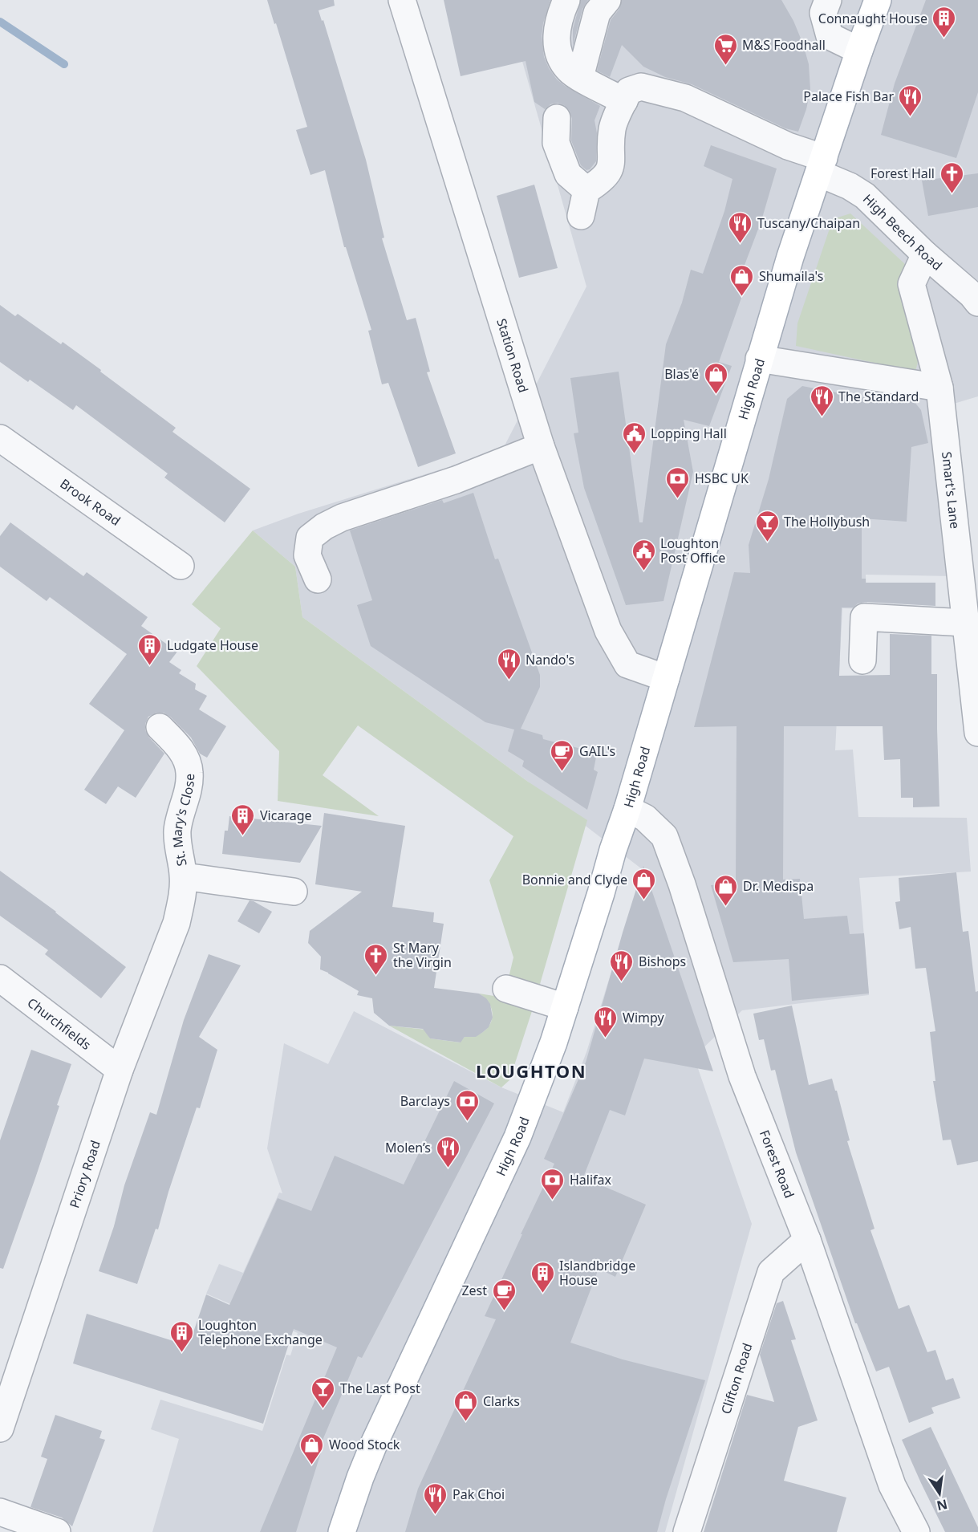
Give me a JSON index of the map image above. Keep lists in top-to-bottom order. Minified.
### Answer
{"streets":{"main road":["High Road"],"street":["High Beech Road","Station Road","Smart's Lane","Brook Road","St. Mary's Close","Churchfields","Forest Road","Priory Road","Clifton Road"]},"crossings":[["High Beech Road","High Road"],["High Beech Road","Smart's Lane"],["Station Road","High Road"],["High Road","Forest Road"],["St. Mary's Close","Priory Road"],["Churchfields","Priory Road"],["Forest Road","Clifton Road"]],"districts":["LOUGHTON"],"places":{"building":["Connaught House","Ludgate House","Vicarage","Islandbridge House","Loughton Telephone Exchange"],"supermarket":["M&S Foodhall"],"restaurant":["Palace Fish Bar","Tuscany/Chaipan","The Standard","Nando's","Bishops","Wimpy","Molen’s","Pak Choi"],"church":["Forest Hall","St Mary the Virgin"],"shop":["Shumaila's","Blas'é","Bonnie and Clyde","Dr. Medispa","Clarks","Wood Stock"],"public building":["Lopping Hall","Loughton Post Office"],"bank":["HSBC UK","Barclays","Halifax"],"bar":["The Hollybush","The Last Post"],"cafe":["GAIL's","Zest"]},"north":"bottom"}
